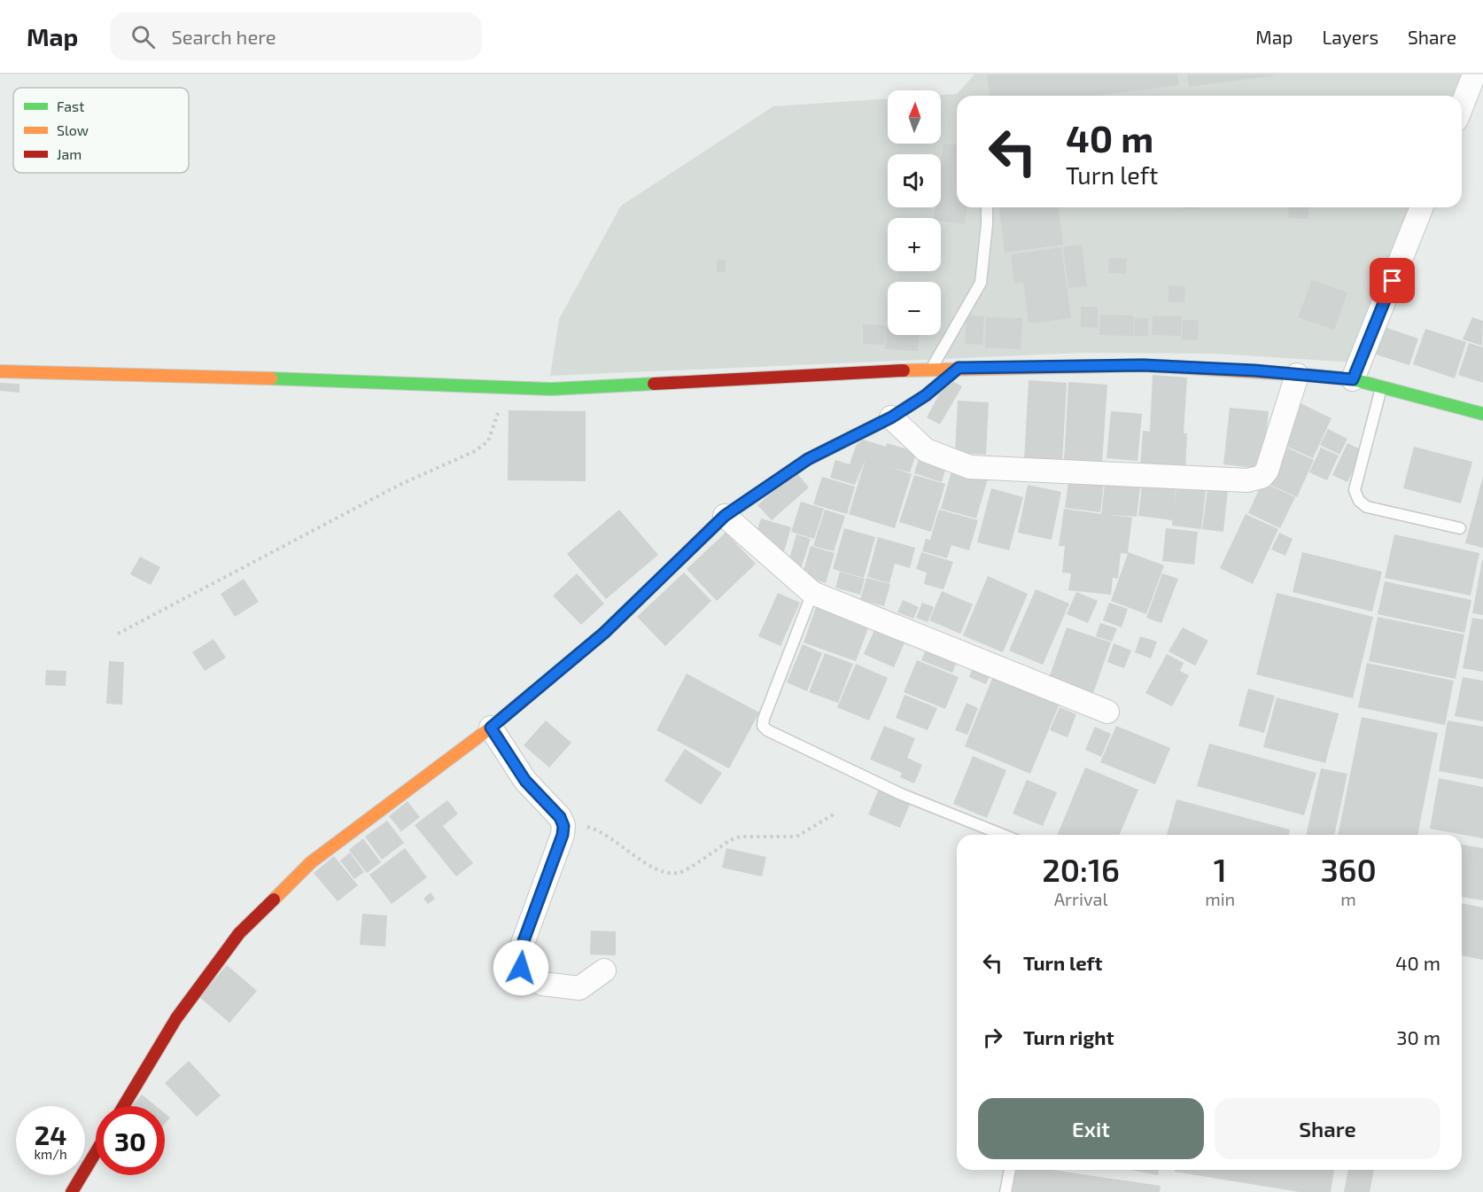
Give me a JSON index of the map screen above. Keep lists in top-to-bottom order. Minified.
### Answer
{"legend":["Fast","Slow","Jam"],"north":"top","page":{"header":"Map","search":"Search here","nav":["Map","Layers","Share"],"map_buttons":["+","−"],"turn":["40 m","Turn left"],"eta":["20:16","Arrival","1","min","360","m"],"list":[{"name":"Turn left","value":"40 m"},{"name":"Turn right","value":"30 m"}],"buttons":["Exit","Share"],"speed":"24 km/h","limit":"30"}}
